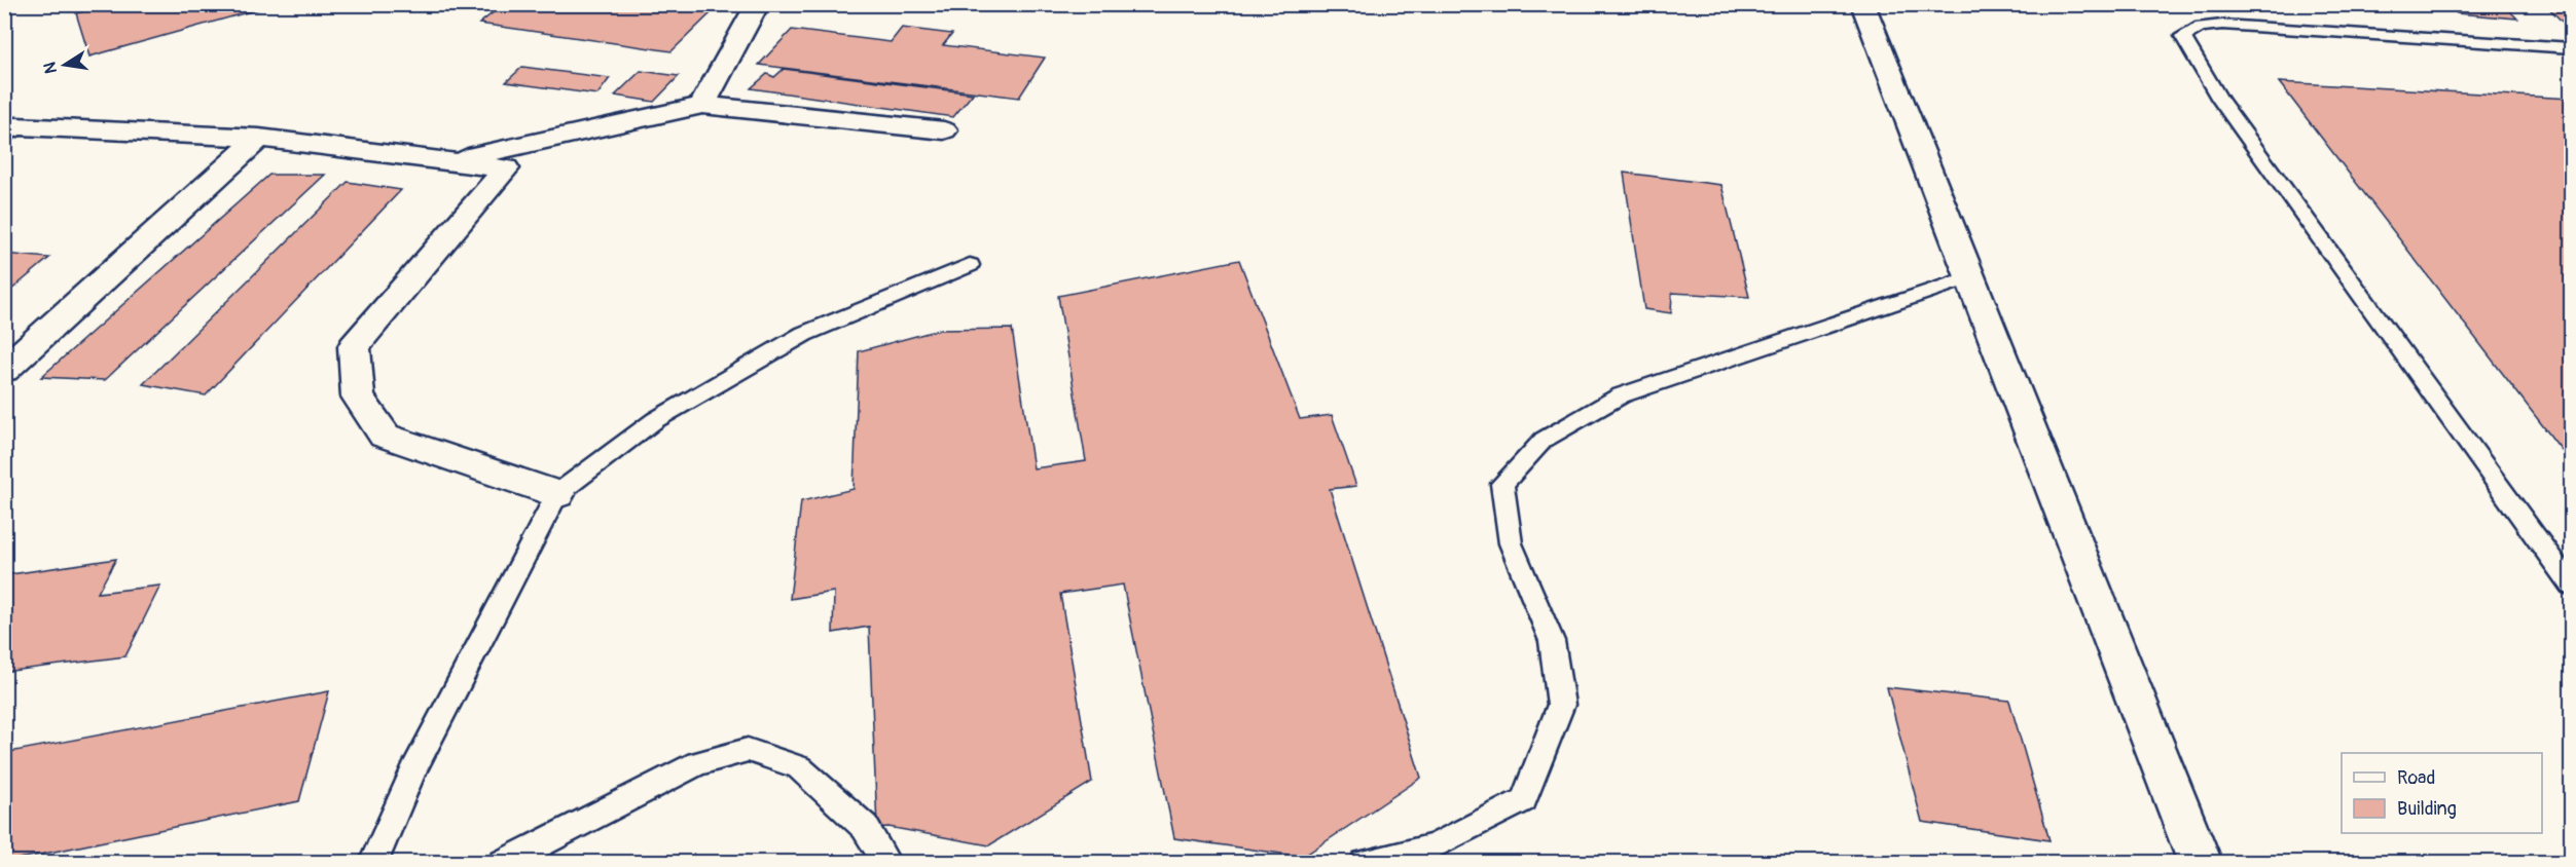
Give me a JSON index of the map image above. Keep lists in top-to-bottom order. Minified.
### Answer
{"legend":["Road","Building"],"north":"left"}
